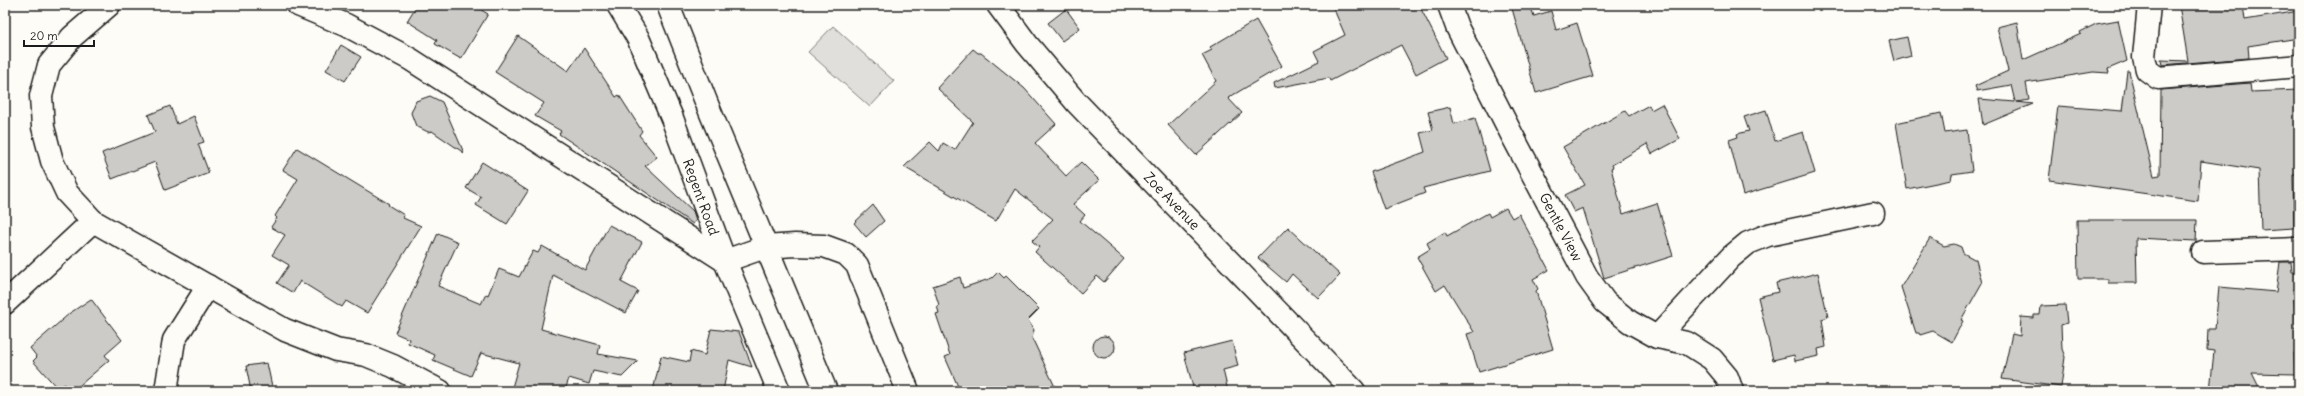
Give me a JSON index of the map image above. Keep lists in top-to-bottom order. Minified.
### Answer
{"streets":{"street":["Regent Road","Zoe Avenue","Gentle View"]},"scale_bar":"20 m"}
